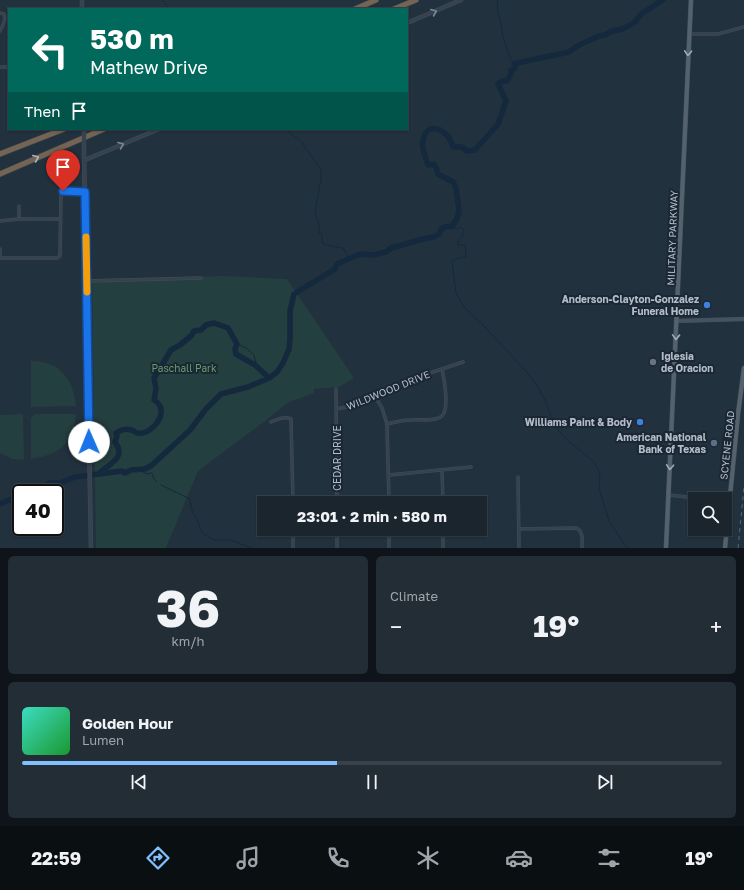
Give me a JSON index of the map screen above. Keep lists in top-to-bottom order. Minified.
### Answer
{"streets":{"main road":["MILITARY PARKWAY","SCYENE ROAD"],"street":["WILDWOOD DRIVE","CEDAR DRIVE"]},"crossings":[["WILDWOOD DRIVE","CEDAR DRIVE"]],"one_way":["MILITARY PARKWAY"],"parks":["Paschall Park"],"places":["Anderson-Clayton-Gonzalez Funeral Home","Iglesia de Oracion","Williams Paint & Body","American National Bank of Texas"],"page":{"turn":["530 m","Mathew Drive"],"then":"Then","limit":"40","trip":"23:01 · 2 min · 580 m","tile":[["36","km/h"],"Climate"],"heat":["−","19°","+"],"song":["Golden Hour","Lumen"],"tabs":["22:59","19°"]}}
